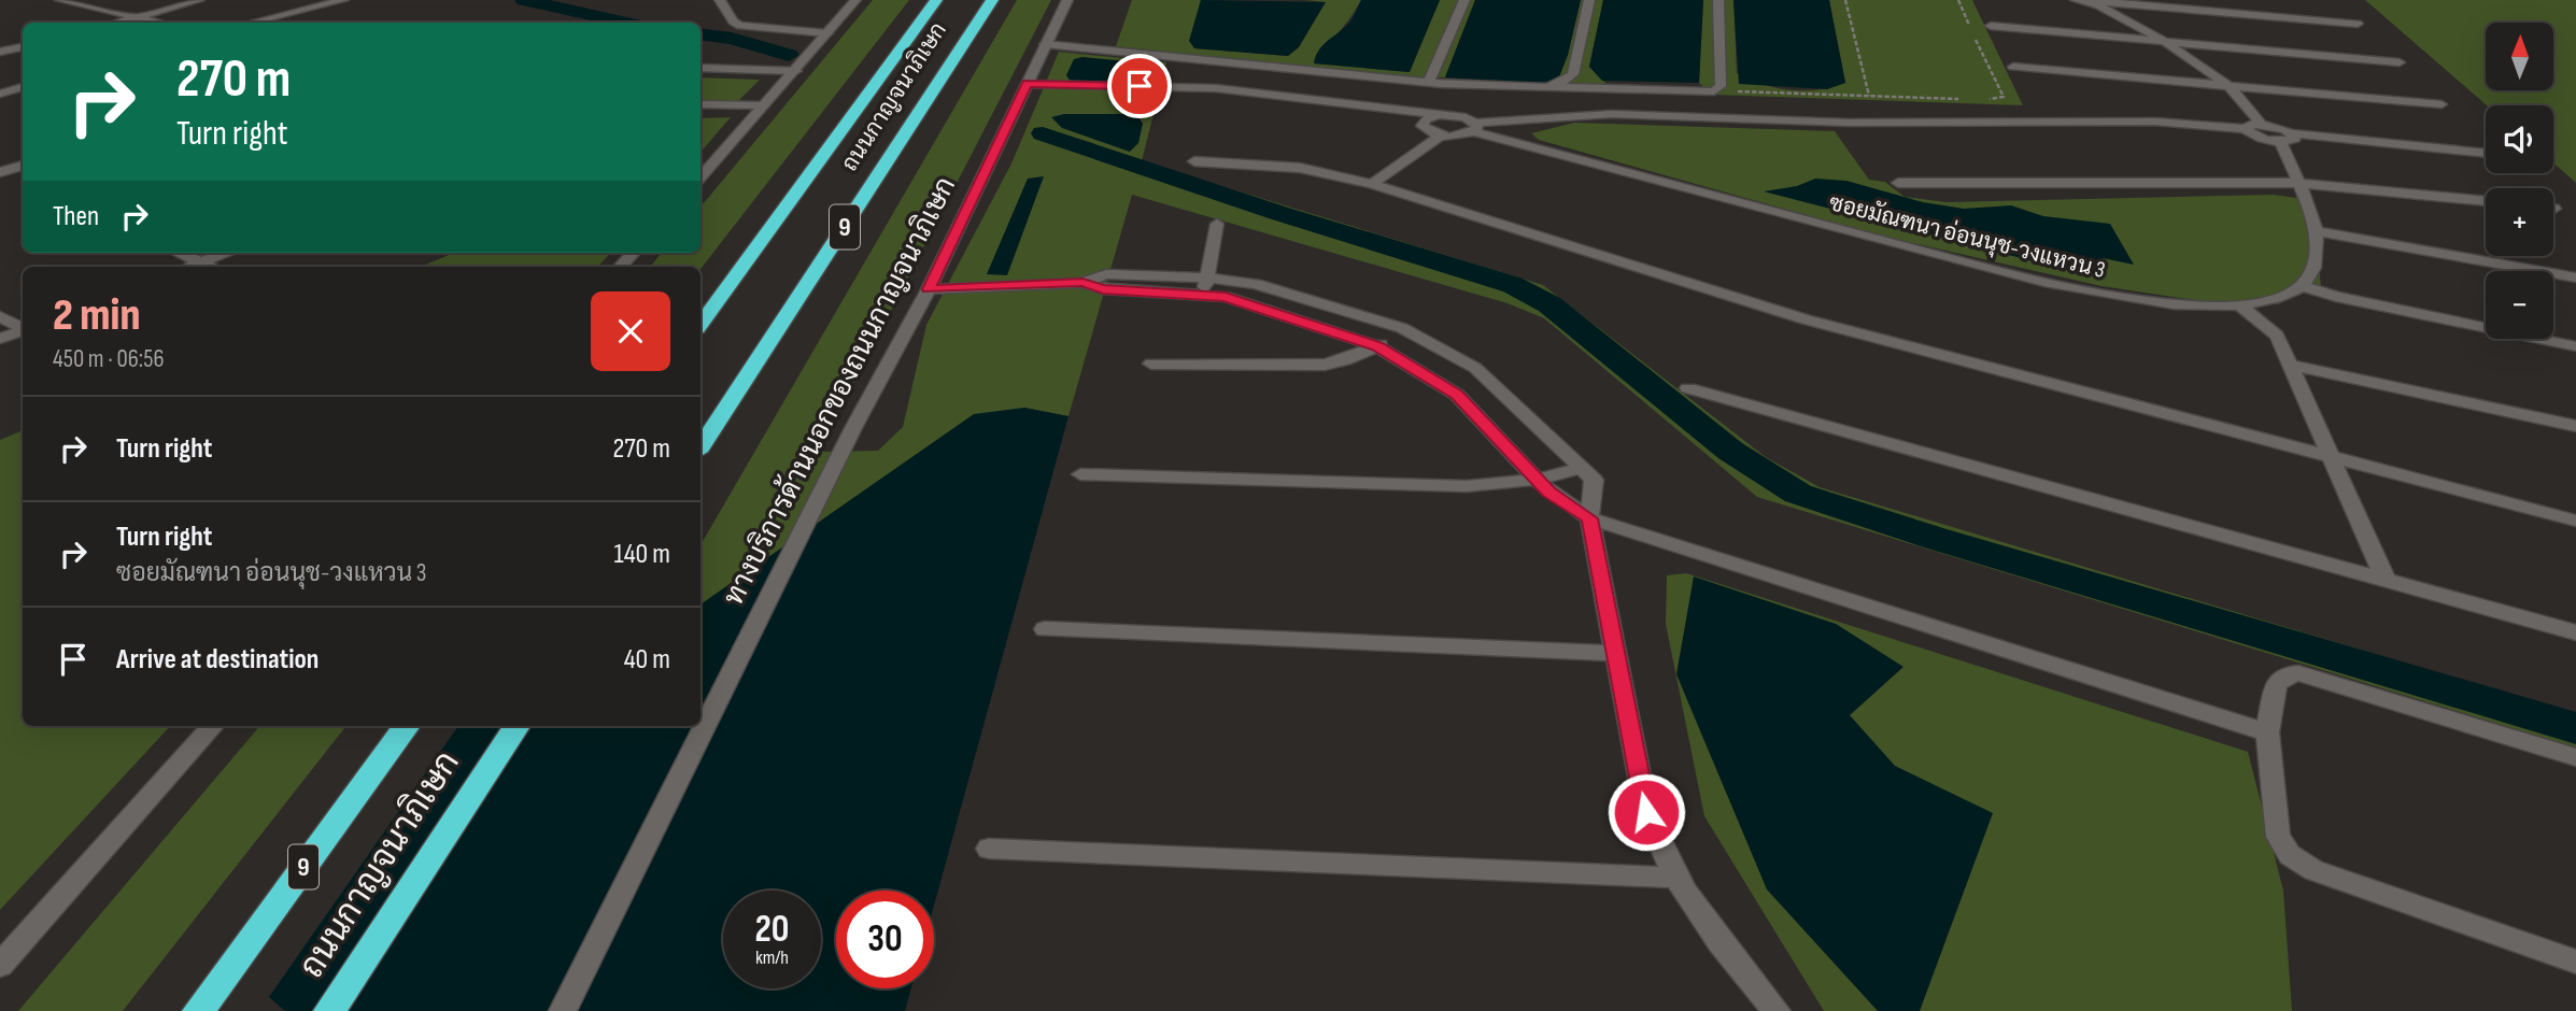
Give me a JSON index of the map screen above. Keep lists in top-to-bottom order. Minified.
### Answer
{"streets":{"highway":["ถนนกาญจนาภิเษก","9"],"street":["ซอยมัณฑนา อ่อนนุช-วงแหวน 3","ทางบริการด้านนอกของถนนกาญจนาภิเษก"]},"crossings":[["ซอยมัณฑนา อ่อนนุช-วงแหวน 3","ทางบริการด้านนอกของถนนกาญจนาภิเษก"]],"north":"top","page":{"map_buttons":["+","−"],"turn":["270 m","Turn right"],"then":"Then","heading":["2 min","450 m · 06:56"],"list":[{"name":"Turn right","value":"270 m"},{"name":"Turn right","note":"ซอยมัณฑนา อ่อนนุช-วงแหวน 3","value":"140 m"},{"name":"Arrive at destination","value":"40 m"}],"speed":"20 km/h","limit":"30"}}
